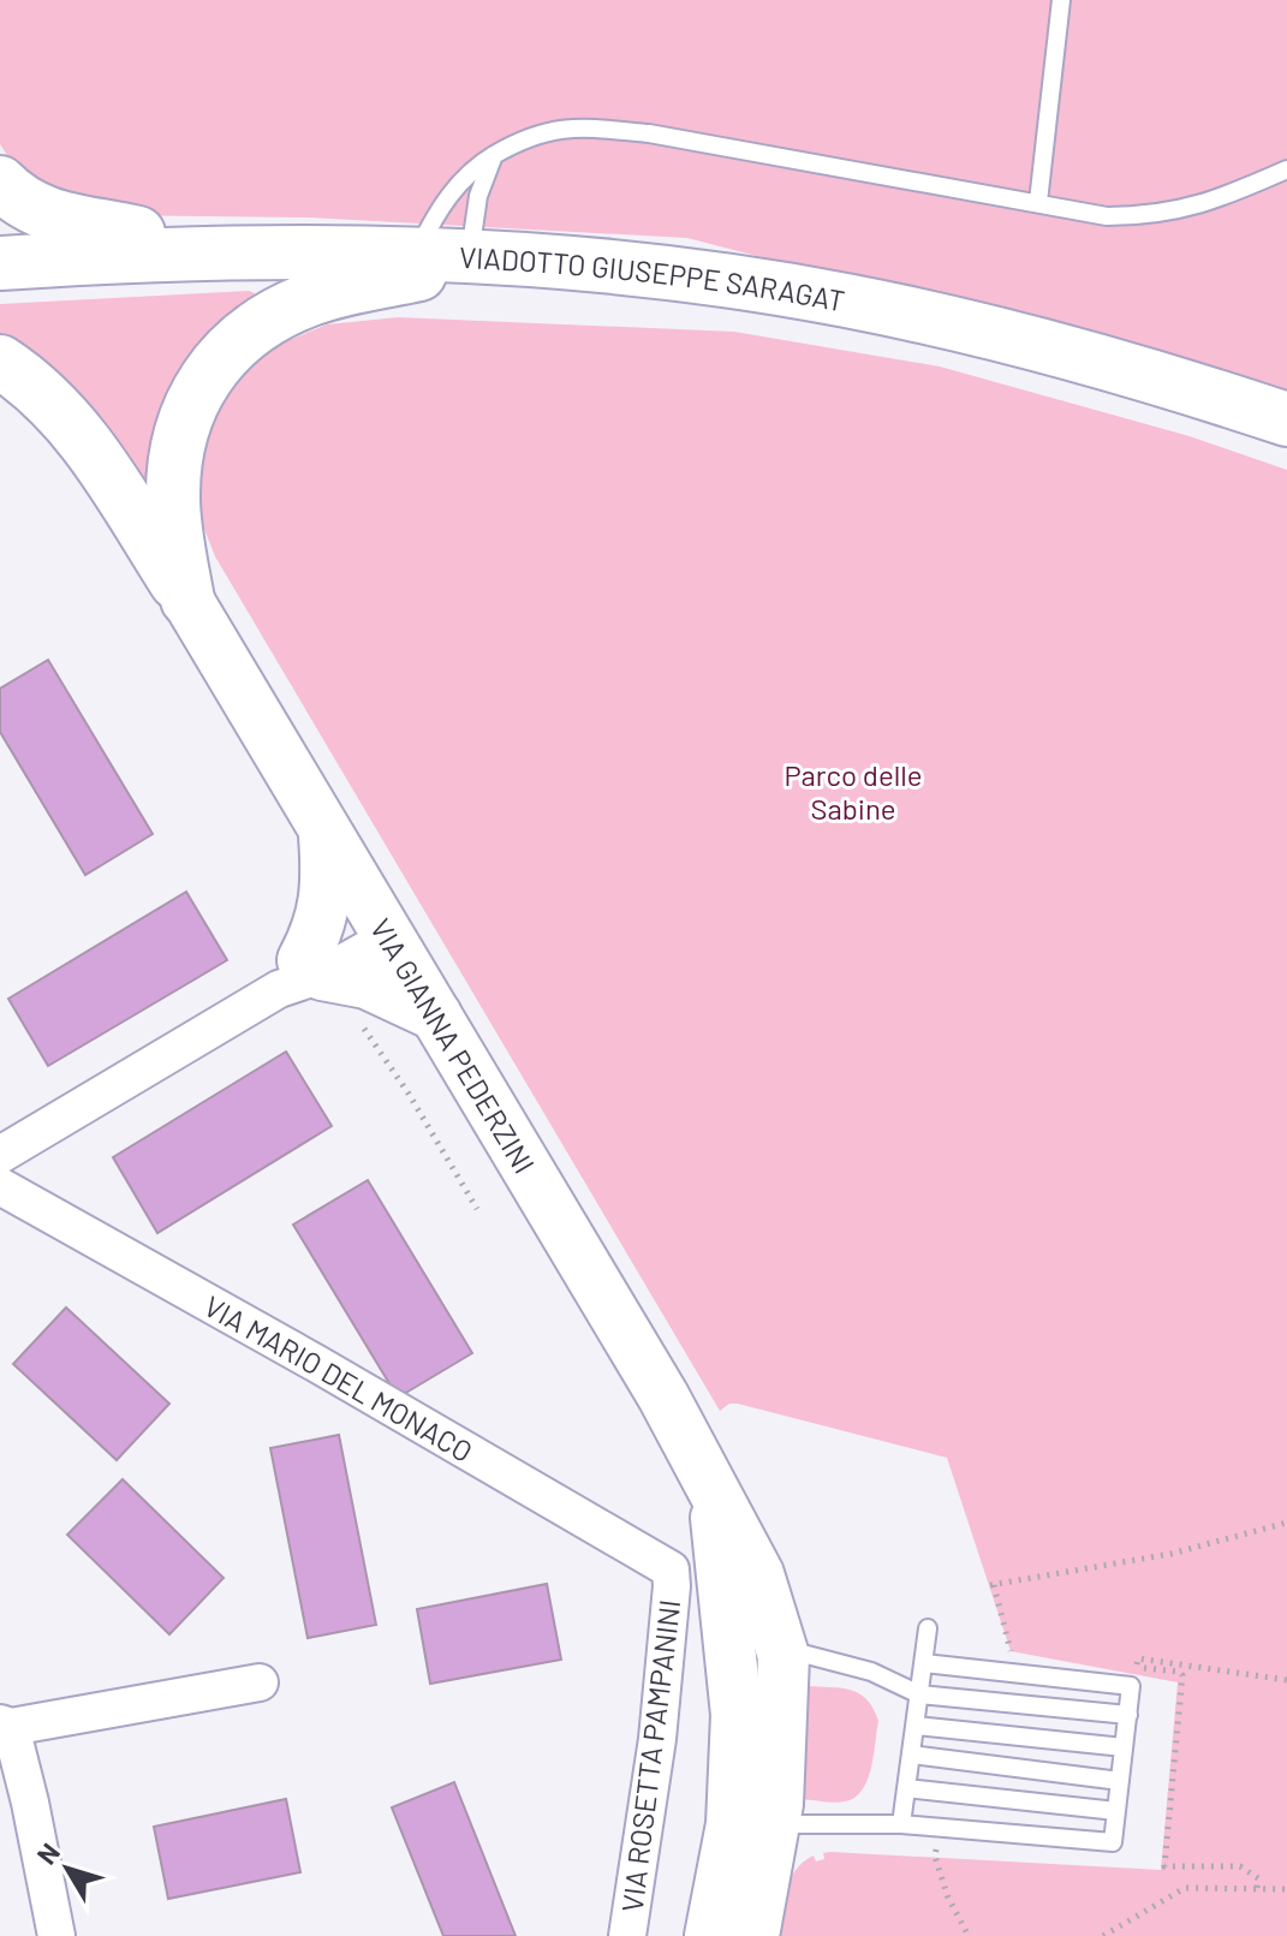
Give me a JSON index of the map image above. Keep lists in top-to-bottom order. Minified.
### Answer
{"streets":{"main road":["VIADOTTO GIUSEPPE SARAGAT"],"street":["VIA GIANNA PEDERZINI","VIA MARIO DEL MONACO","VIA ROSETTA PAMPANINI"]},"crossings":[["VIA MARIO DEL MONACO","VIA ROSETTA PAMPANINI"]],"parks":["Parco delle Sabine"],"north":"top left"}
